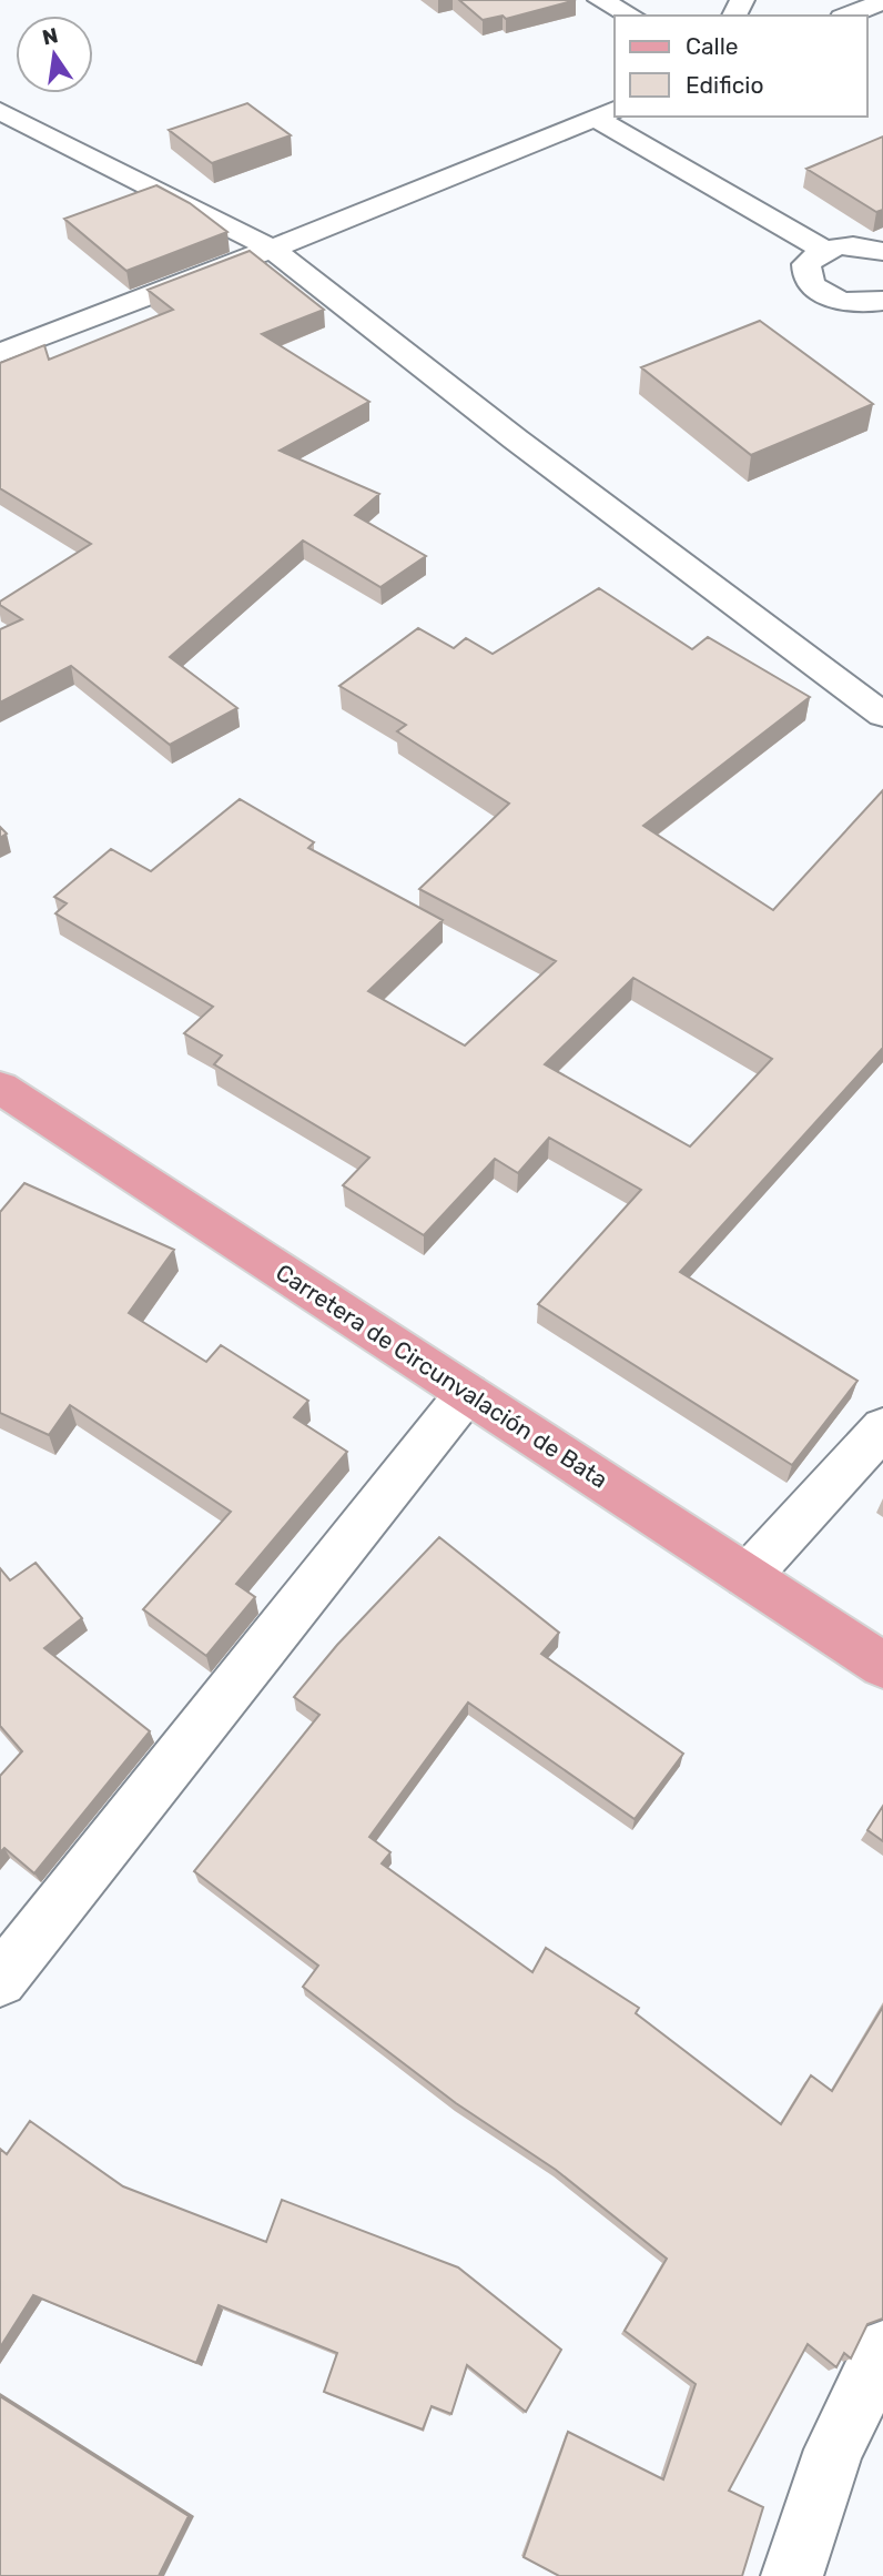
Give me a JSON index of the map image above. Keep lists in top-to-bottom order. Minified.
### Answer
{"streets":{"main road":["Carretera de Circunvalación de Bata"]},"legend":["Calle","Edificio"],"north":"top"}
